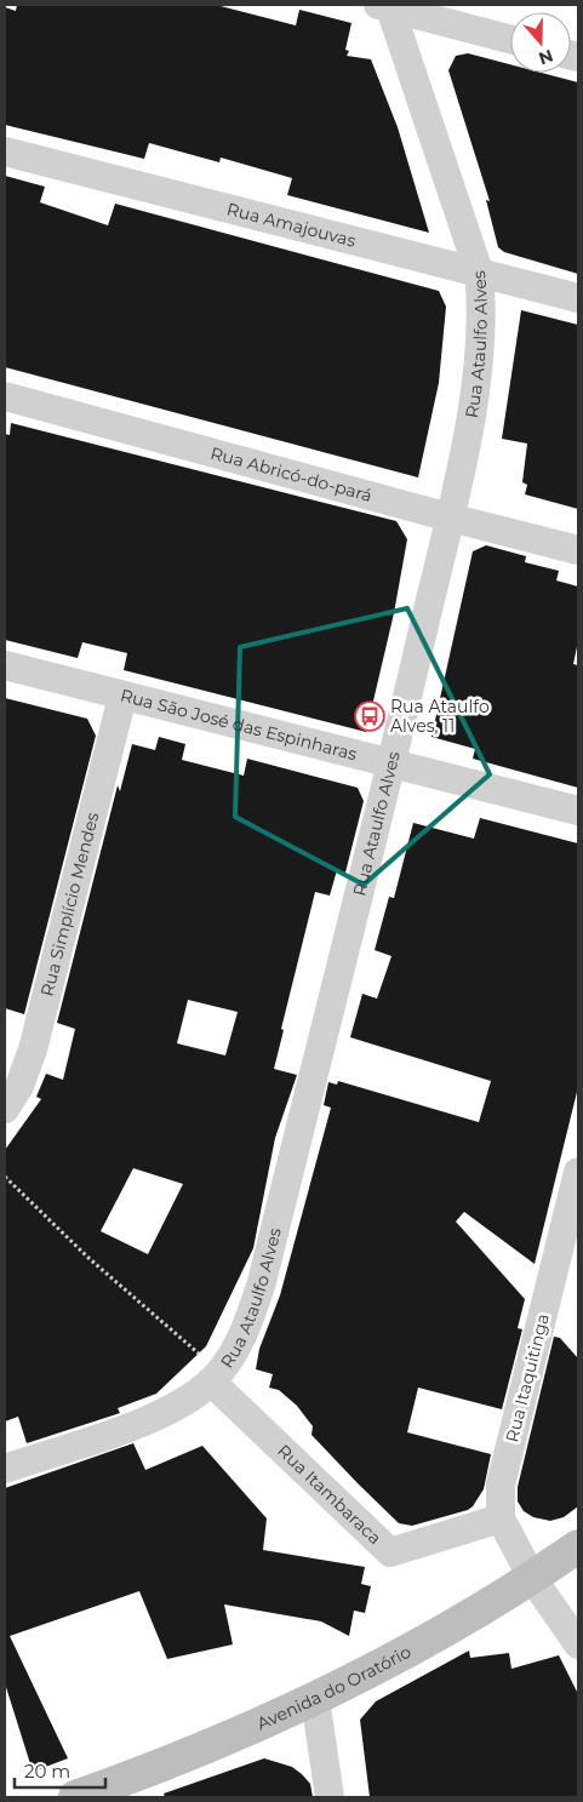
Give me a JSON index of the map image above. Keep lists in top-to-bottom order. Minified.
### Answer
{"streets":{"main road":["Avenida do Oratório"],"street":["Rua Amajouvas","Rua Ataulfo Alves","Rua Abricó-do-pará","Rua São José das Espinharas","Rua Simplício Mendes","Rua Itaquitinga","Rua Itambaraca"]},"crossings":[["Rua Amajouvas","Rua Ataulfo Alves"],["Rua Ataulfo Alves","Rua Abricó-do-pará"],["Rua Ataulfo Alves","Rua São José das Espinharas"],["Rua Ataulfo Alves","Rua Itambaraca"],["Rua São José das Espinharas","Rua Simplício Mendes"],["Rua Itaquitinga","Rua Itambaraca"]],"places":{"bus stop":["Rua Ataulfo Alves, 11"]},"scale_bar":"20 m","north":"bottom"}
